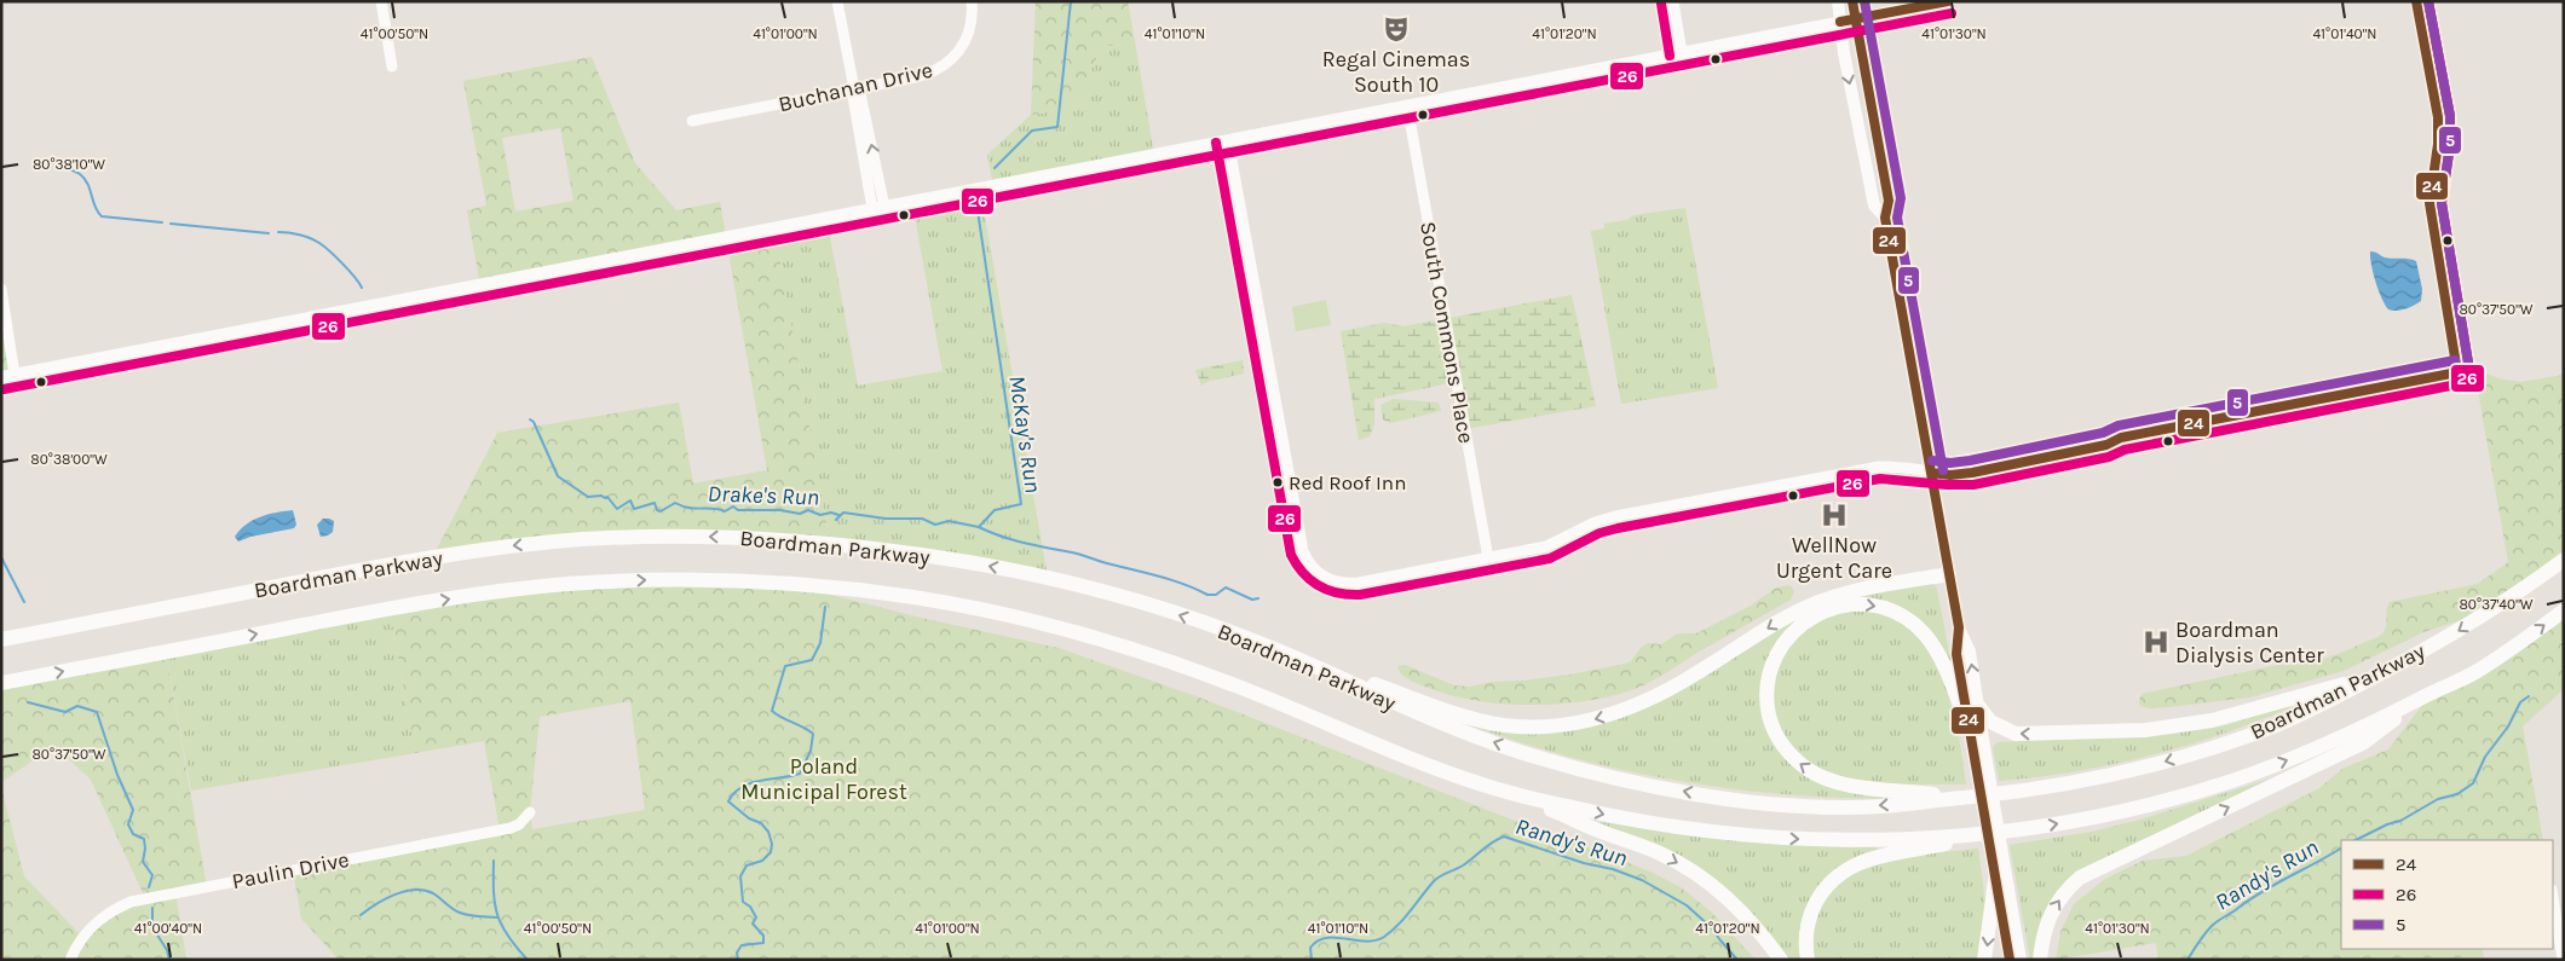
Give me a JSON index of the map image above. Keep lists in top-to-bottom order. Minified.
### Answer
{"streets":{"highway":["Boardman Parkway"],"street":["Buchanan Drive","South Commons Place","Paulin Drive"]},"water":["McKay's Run","Drake's Run","Randy's Run"],"parks":["Poland Municipal Forest"],"places":{"theatre":["Regal Cinemas South 10"],"other":["Red Roof Inn"],"hospital":["WellNow Urgent Care","Boardman Dialysis Center"]},"lines":["transit line 24","transit line 26","transit line 5"],"legend":["24","26","5"],"coordinates":["41°00'50\"N","41°01'00\"N","41°01'10\"N","41°01'20\"N","41°01'30\"N","41°01'40\"N","80°38'10\"W","80°37'50\"W","80°38'00\"W","80°37'40\"W","41°00'40\"N"]}
